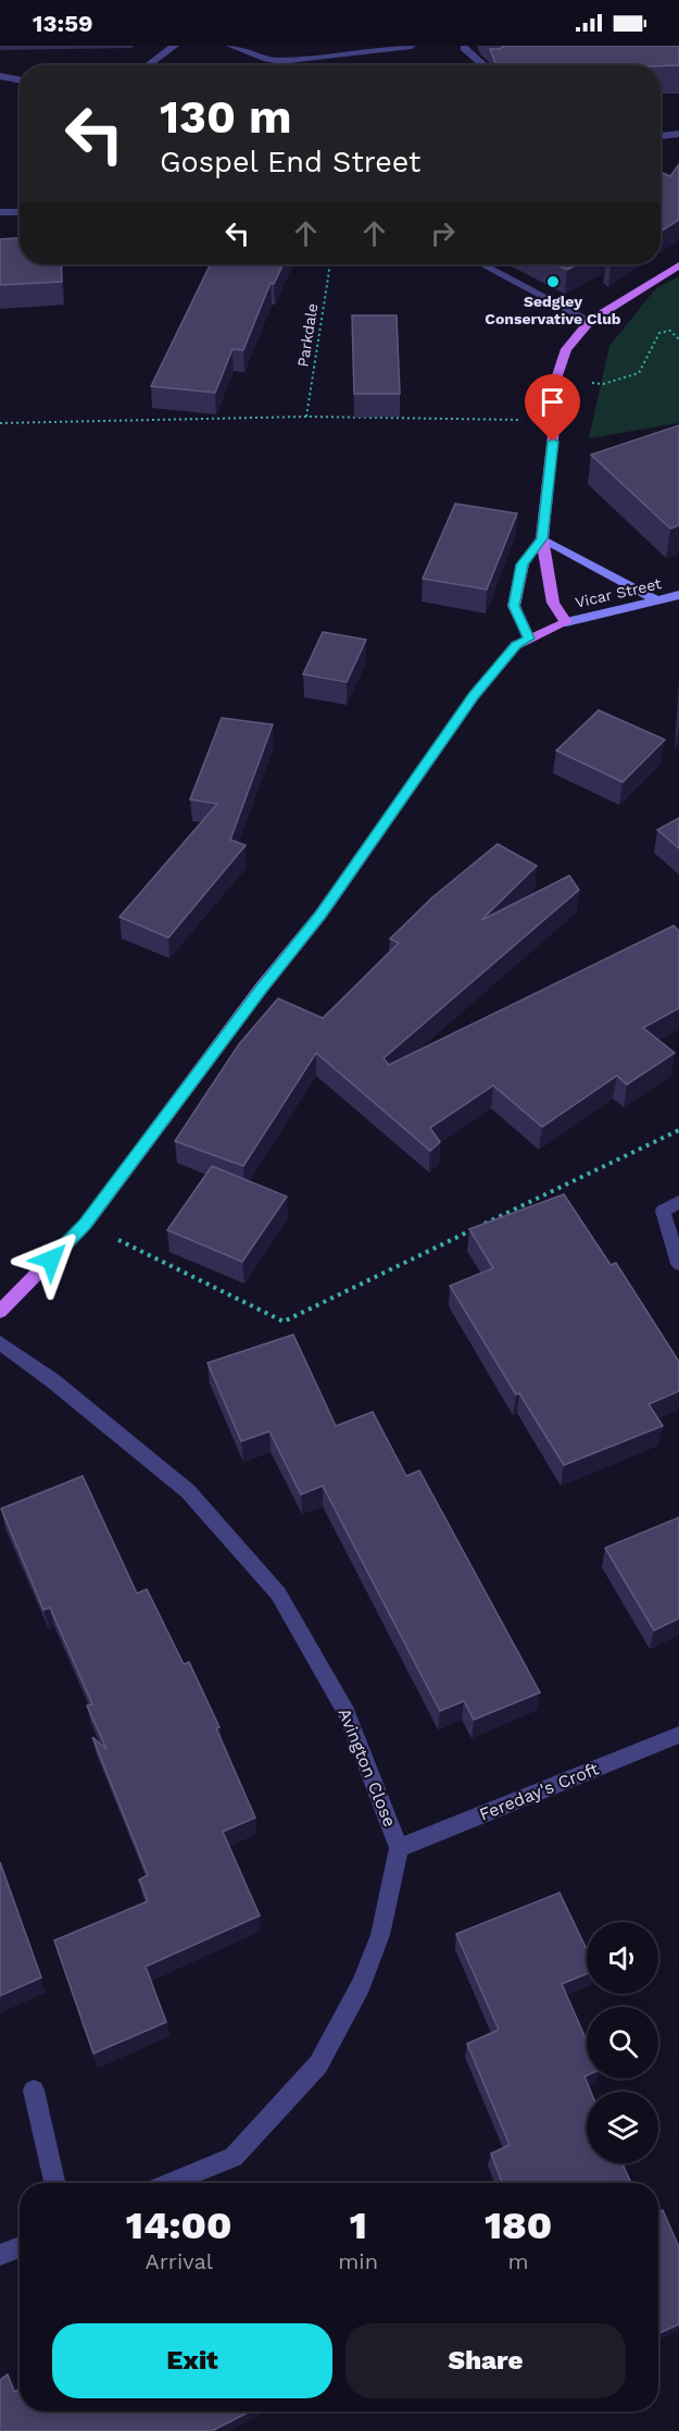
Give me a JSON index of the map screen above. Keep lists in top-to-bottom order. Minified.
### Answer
{"streets":{"street":["Vicar Street","Avington Close","Fereday's Croft"],"path":["Parkdale"]},"crossings":[["Avington Close","Fereday's Croft"]],"places":["Sedgley Conservative Club"],"page":{"status":"13:59","turn":["130 m","Gospel End Street"],"eta":["14:00","Arrival","1","min","180","m"],"buttons":["Exit","Share"]}}
